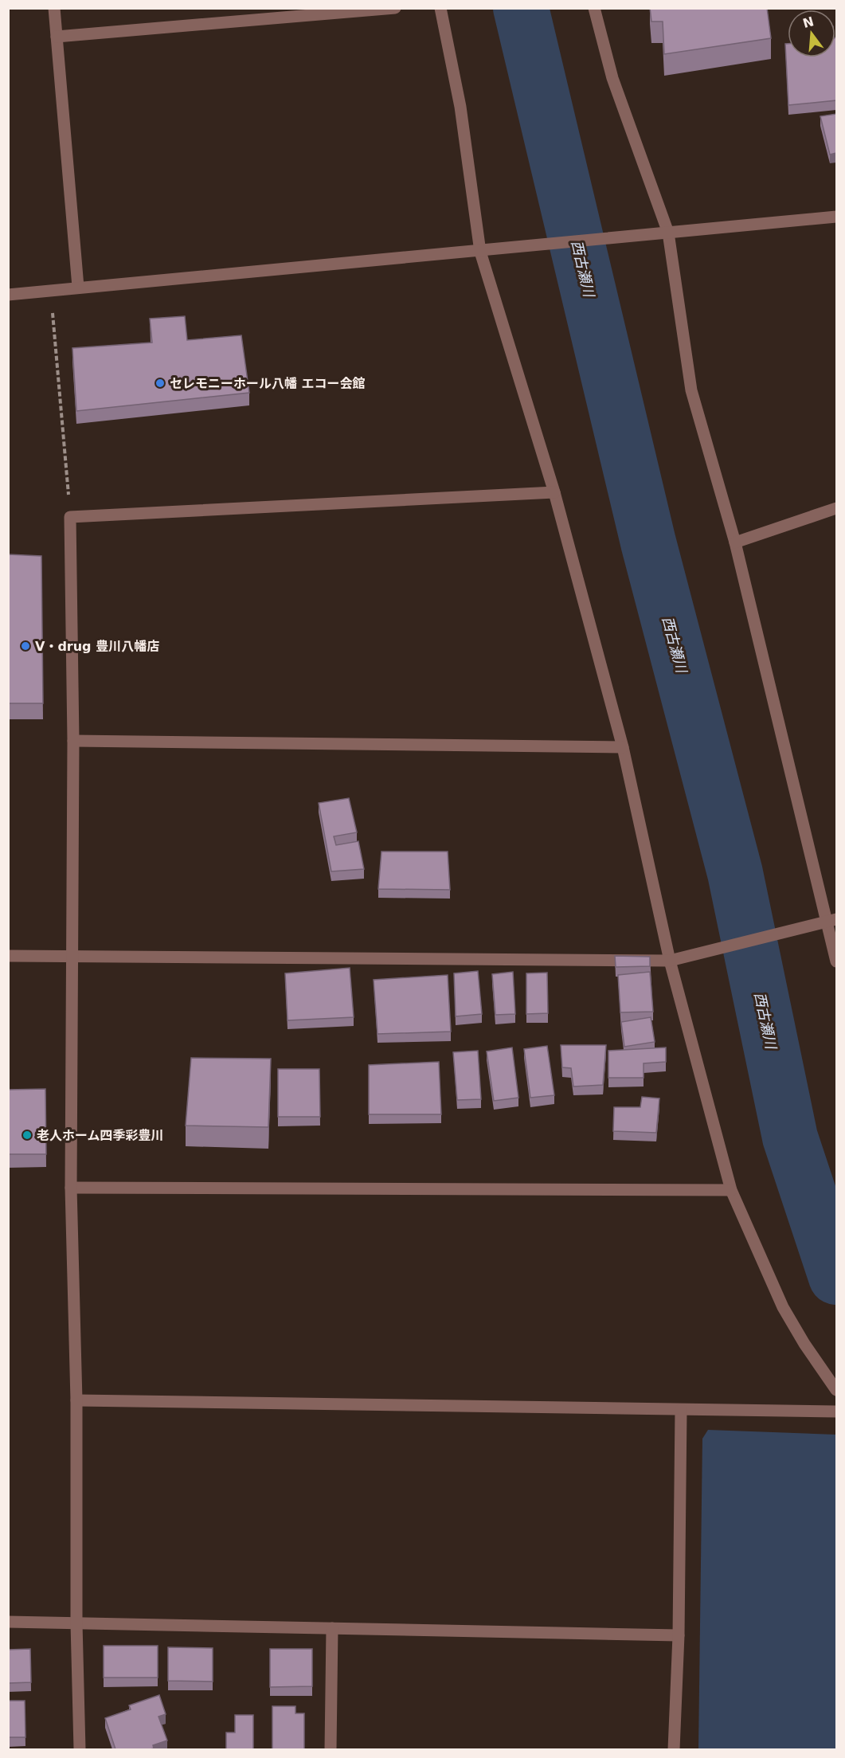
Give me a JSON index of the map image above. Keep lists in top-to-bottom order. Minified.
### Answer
{"water":["西古瀬川"],"places":["セレモニーホール八幡 エコー会館","V・drug 豊川八幡店","老人ホーム四季彩豊川"],"north":"top"}
